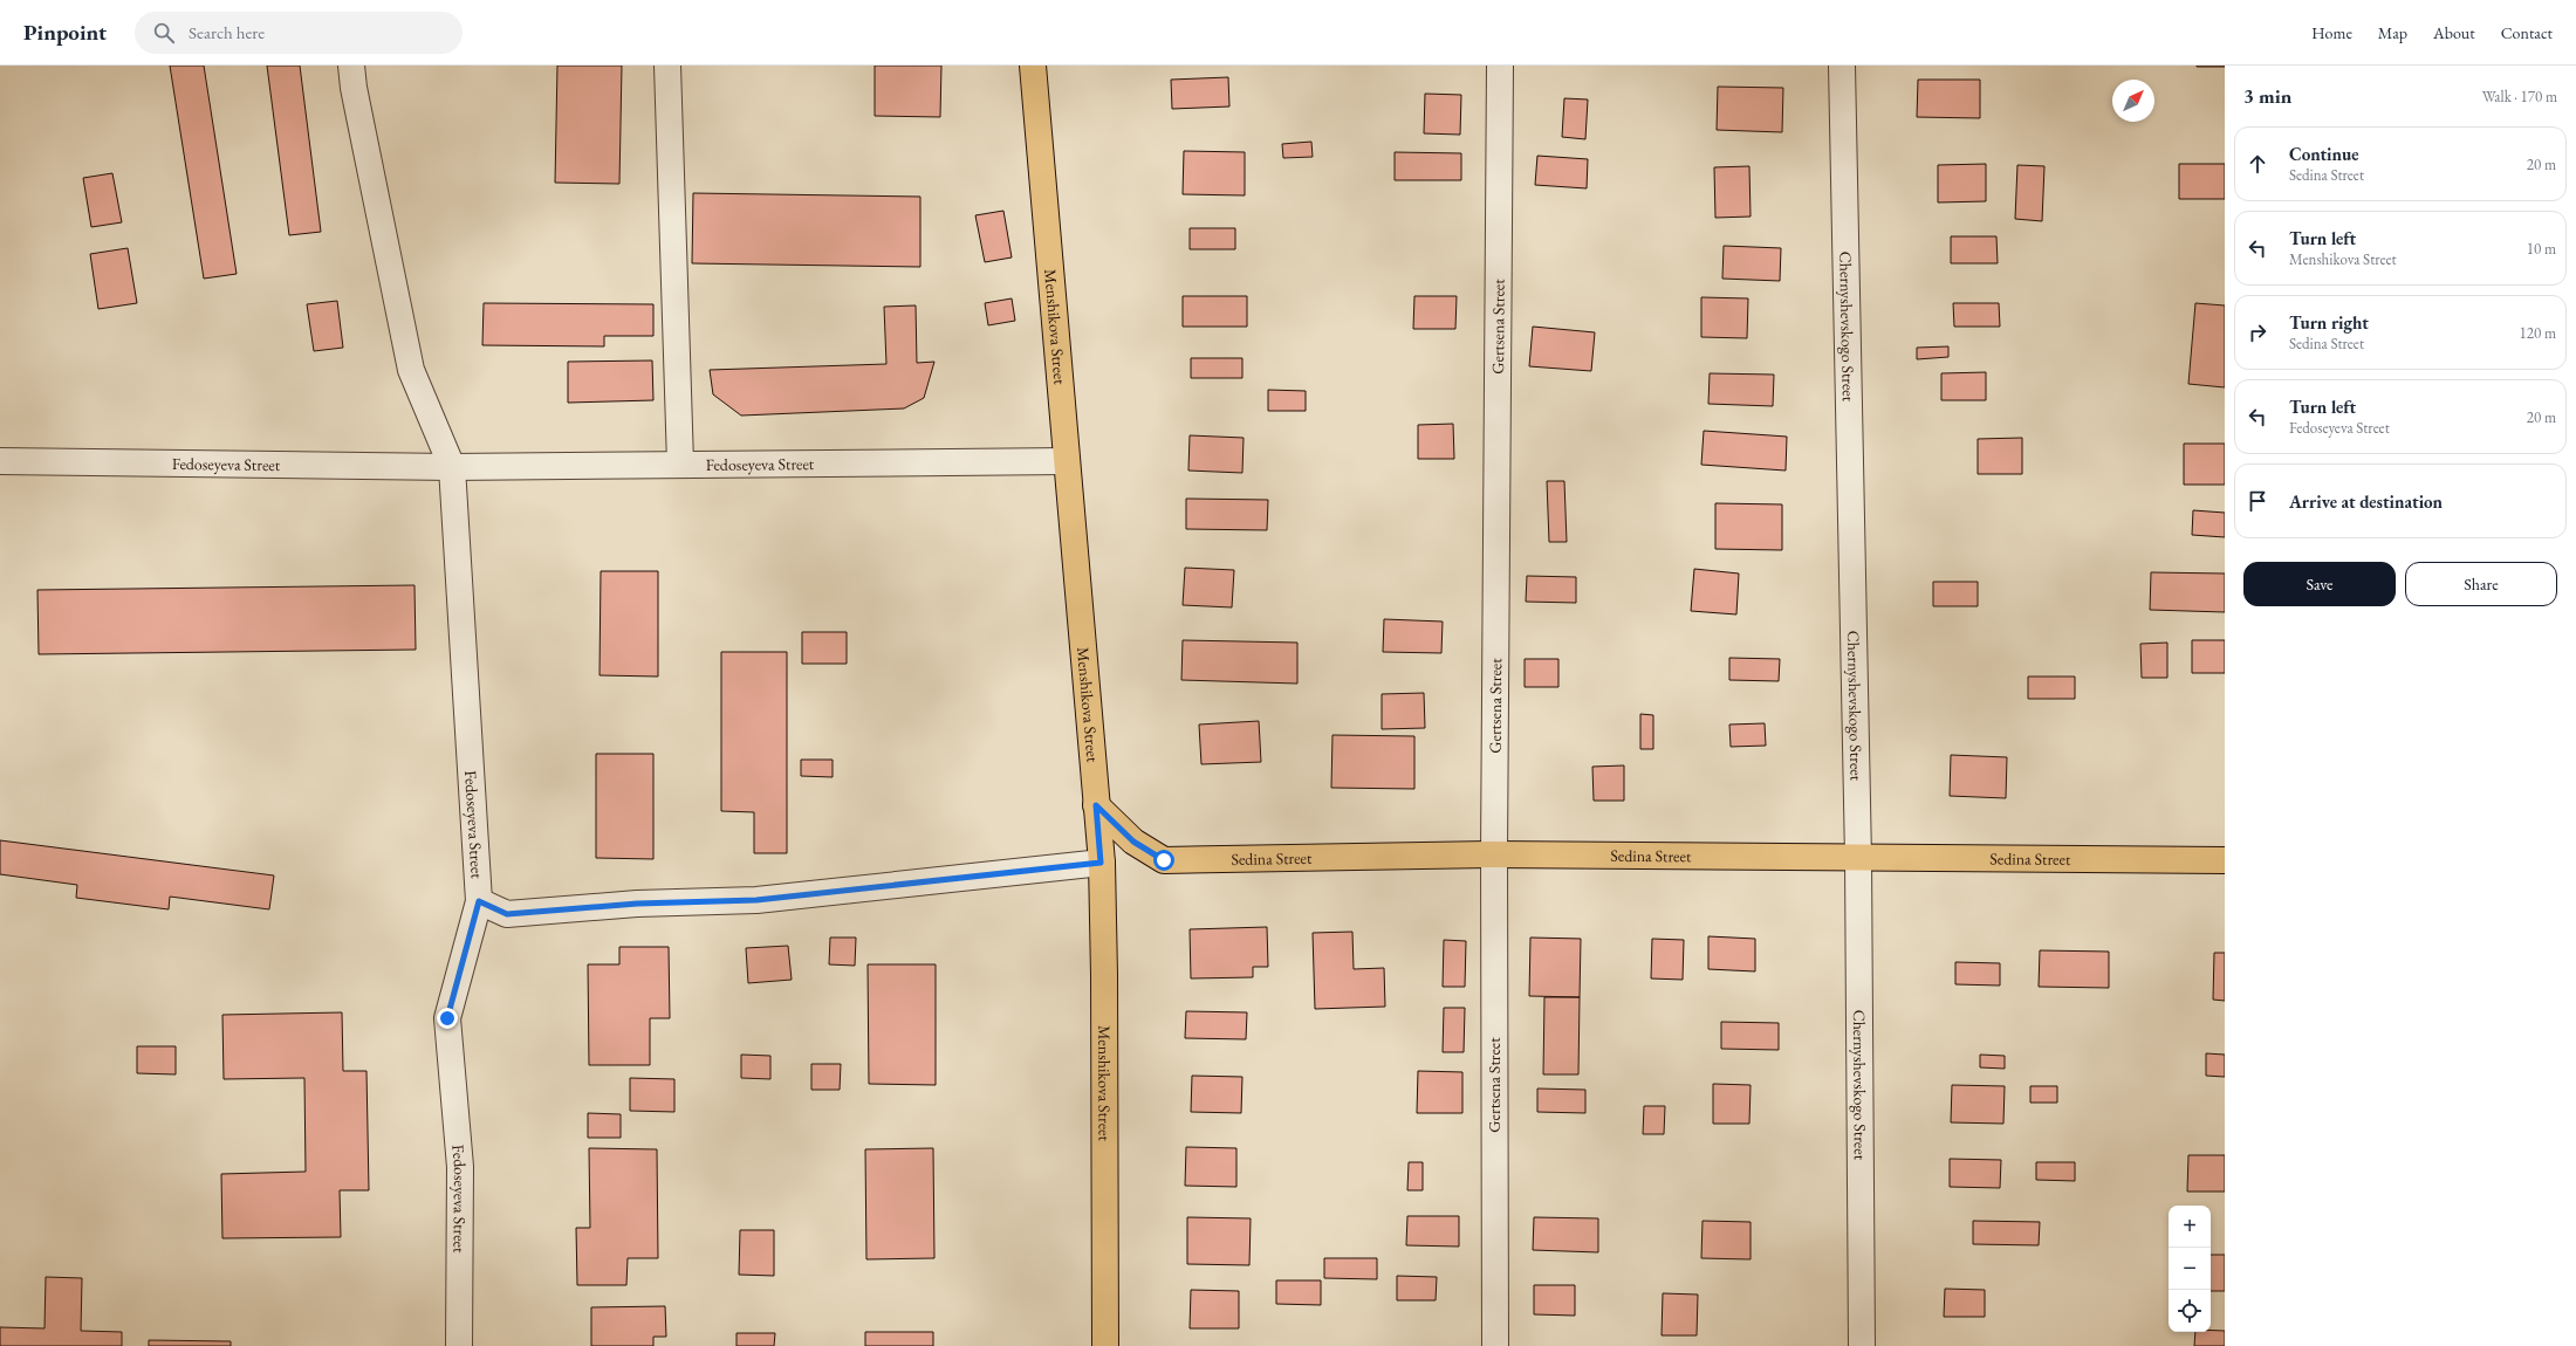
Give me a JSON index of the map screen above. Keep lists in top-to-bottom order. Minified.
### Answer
{"streets":{"main road":["Menshikova Street","Sedina Street"],"street":["Gertsena Street","Chernyshevskogo Street","Fedoseyeva Street"]},"crossings":[["Menshikova Street","Fedoseyeva Street"],["Menshikova Street","Sedina Street"],["Gertsena Street","Sedina Street"],["Chernyshevskogo Street","Sedina Street"]],"north":"top right","page":{"header":"Pinpoint","search":"Search here","nav":["Home","Map","About","Contact"],"heading":["3 min","Walk · 170 m"],"list":[["Continue","Sedina Street","20 m"],["Turn left","Menshikova Street","10 m"],["Turn right","Sedina Street","120 m"],["Turn left","Fedoseyeva Street","20 m"],"Arrive at destination"],"buttons":["Save","Share"],"map_buttons":["+","−"]}}
